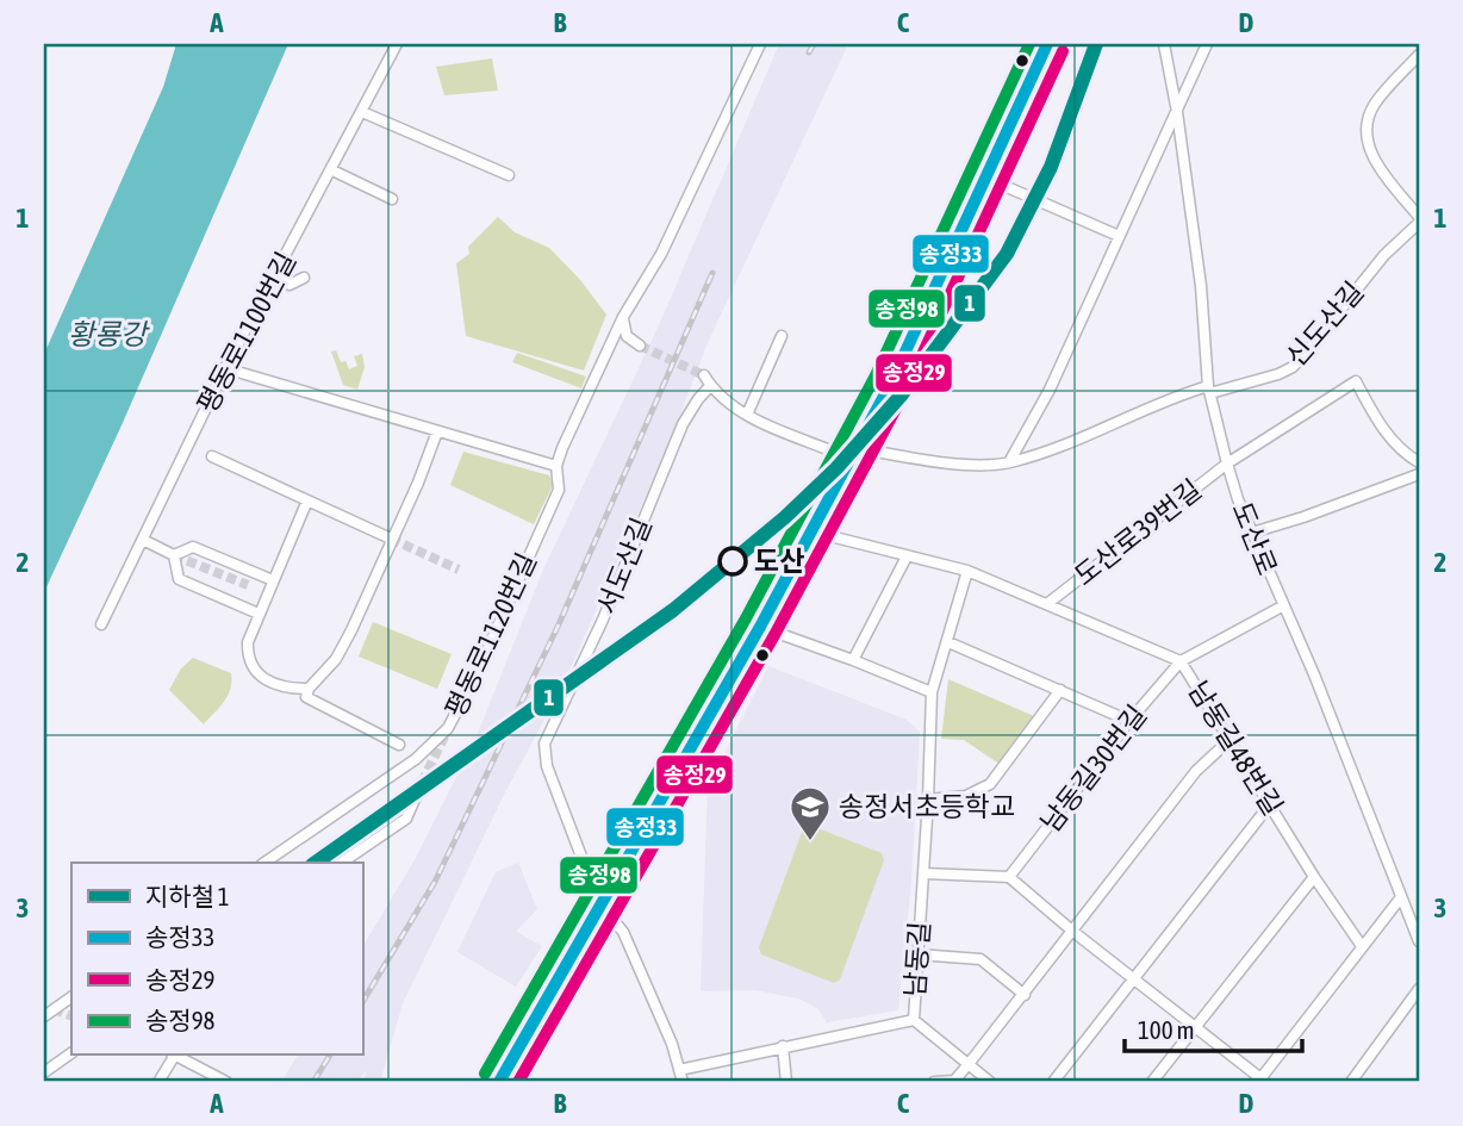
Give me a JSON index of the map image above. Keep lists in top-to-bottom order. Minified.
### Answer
{"streets":{"street":["신도산길","평동로1100번길","도산로39번길","도산로","서도산길","평동로1120번길","남동길48번길","남동길30번길","남동길"]},"crossings":[["신도산길","도산로"],["신도산길","서도산길"],["도산로39번길","도산로"],["도산로39번길","남동길48번길"],["남동길48번길","남동길30번길"],["남동길48번길","남동길"]],"water":["황룡강"],"places":{"other":["도산"],"school or university":["송정서초등학교"]},"lines":["metro line 1","transit line 송정33","transit line 송정98","transit line 송정29"],"legend":["지하철 1","송정33","송정29","송정98"],"scale_bar":"100 m","grid":{"columns":["A","B","C","D"],"rows":["1","2","3"]}}
